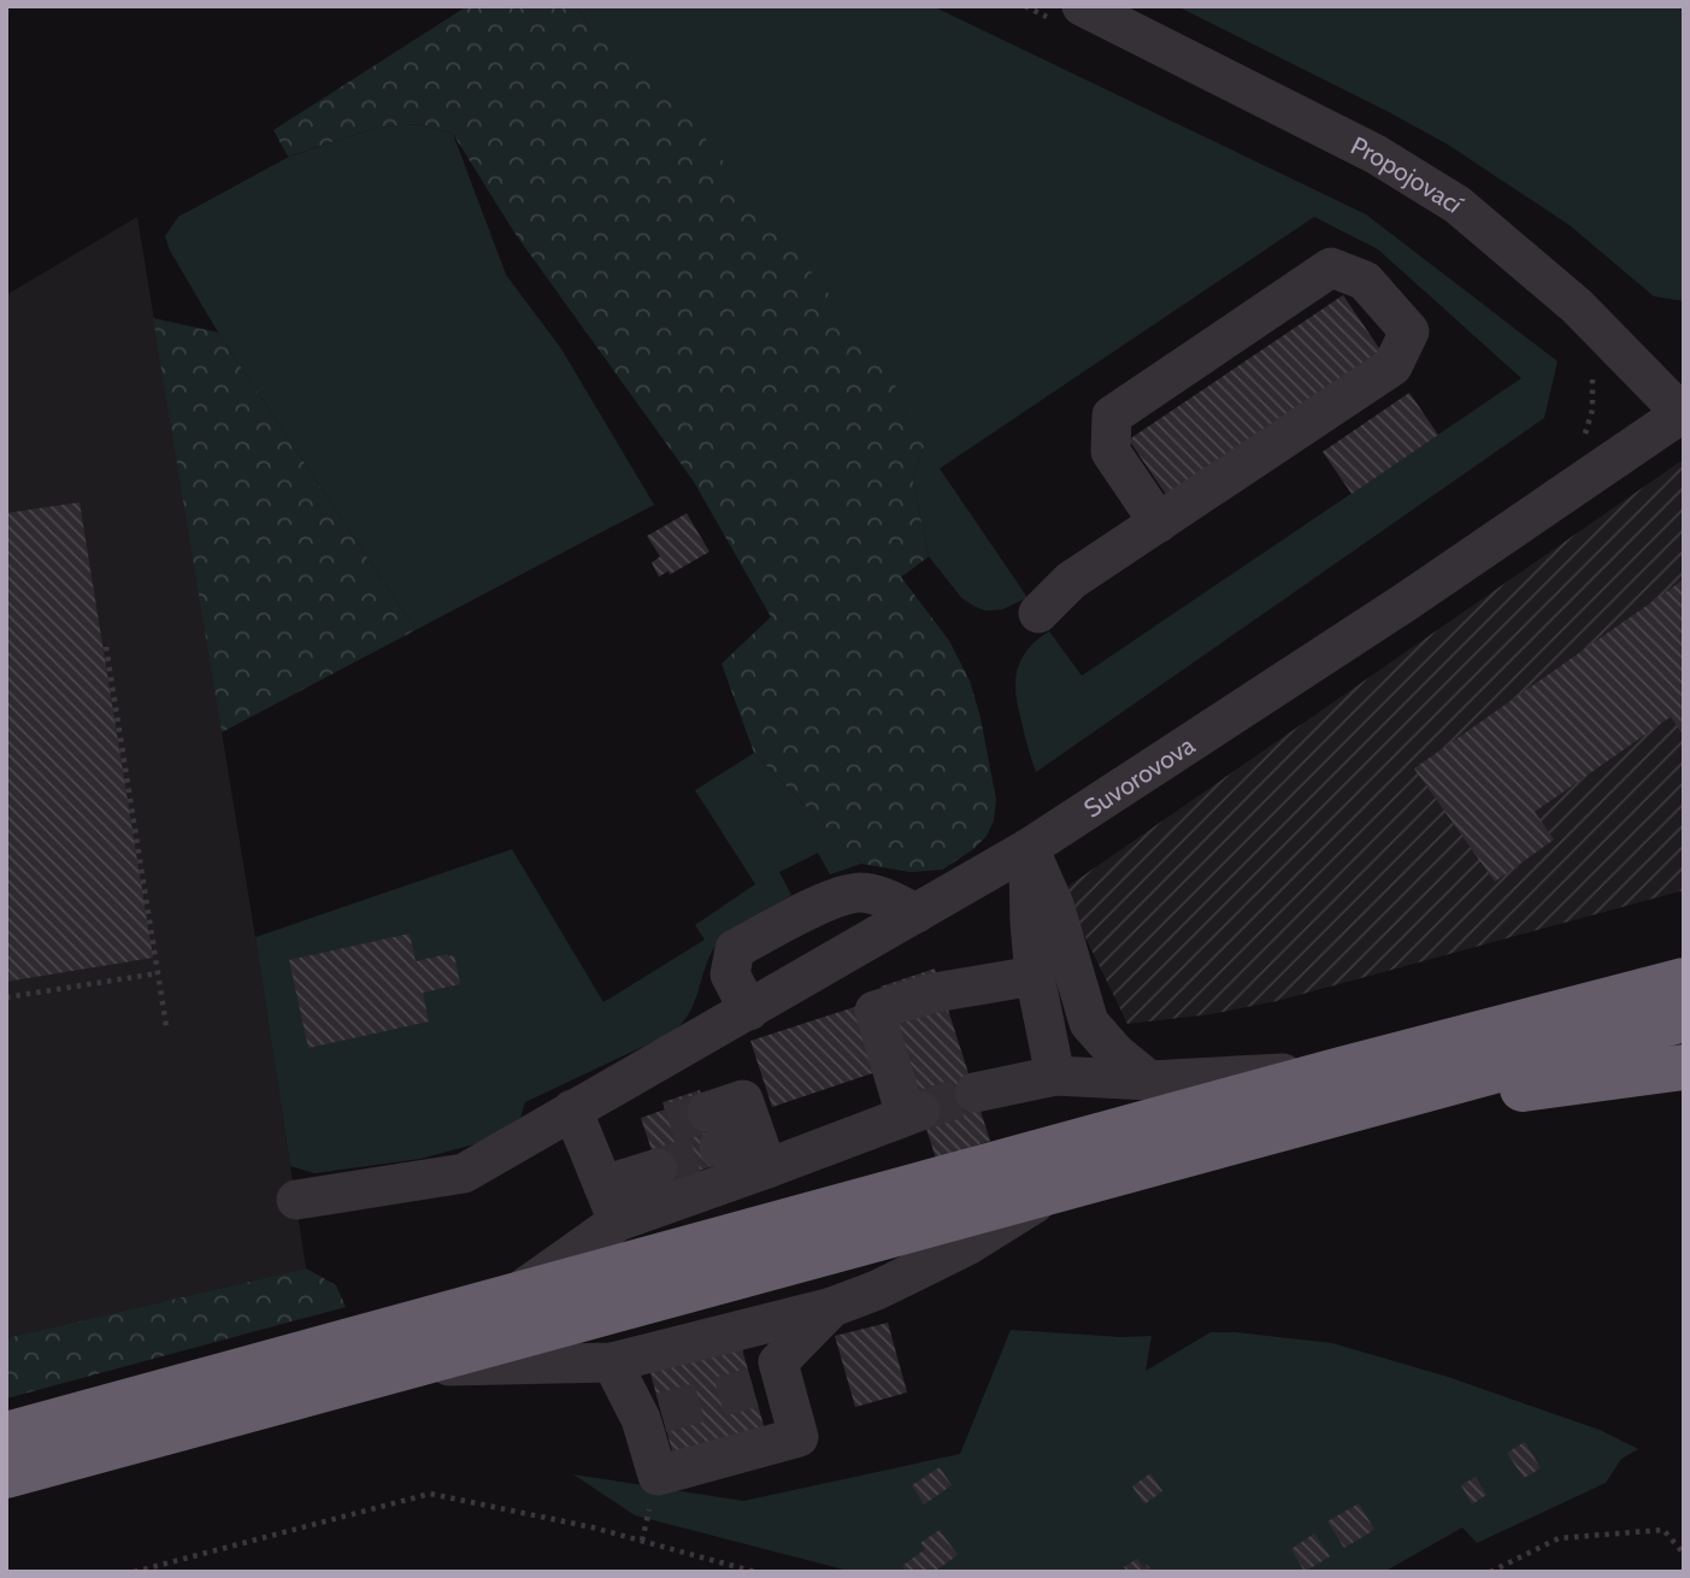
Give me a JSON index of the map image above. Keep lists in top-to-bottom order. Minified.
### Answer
{"streets":{"street":["Propojovací","Suvorovova"]},"crossings":[["Propojovací","Suvorovova"]]}
